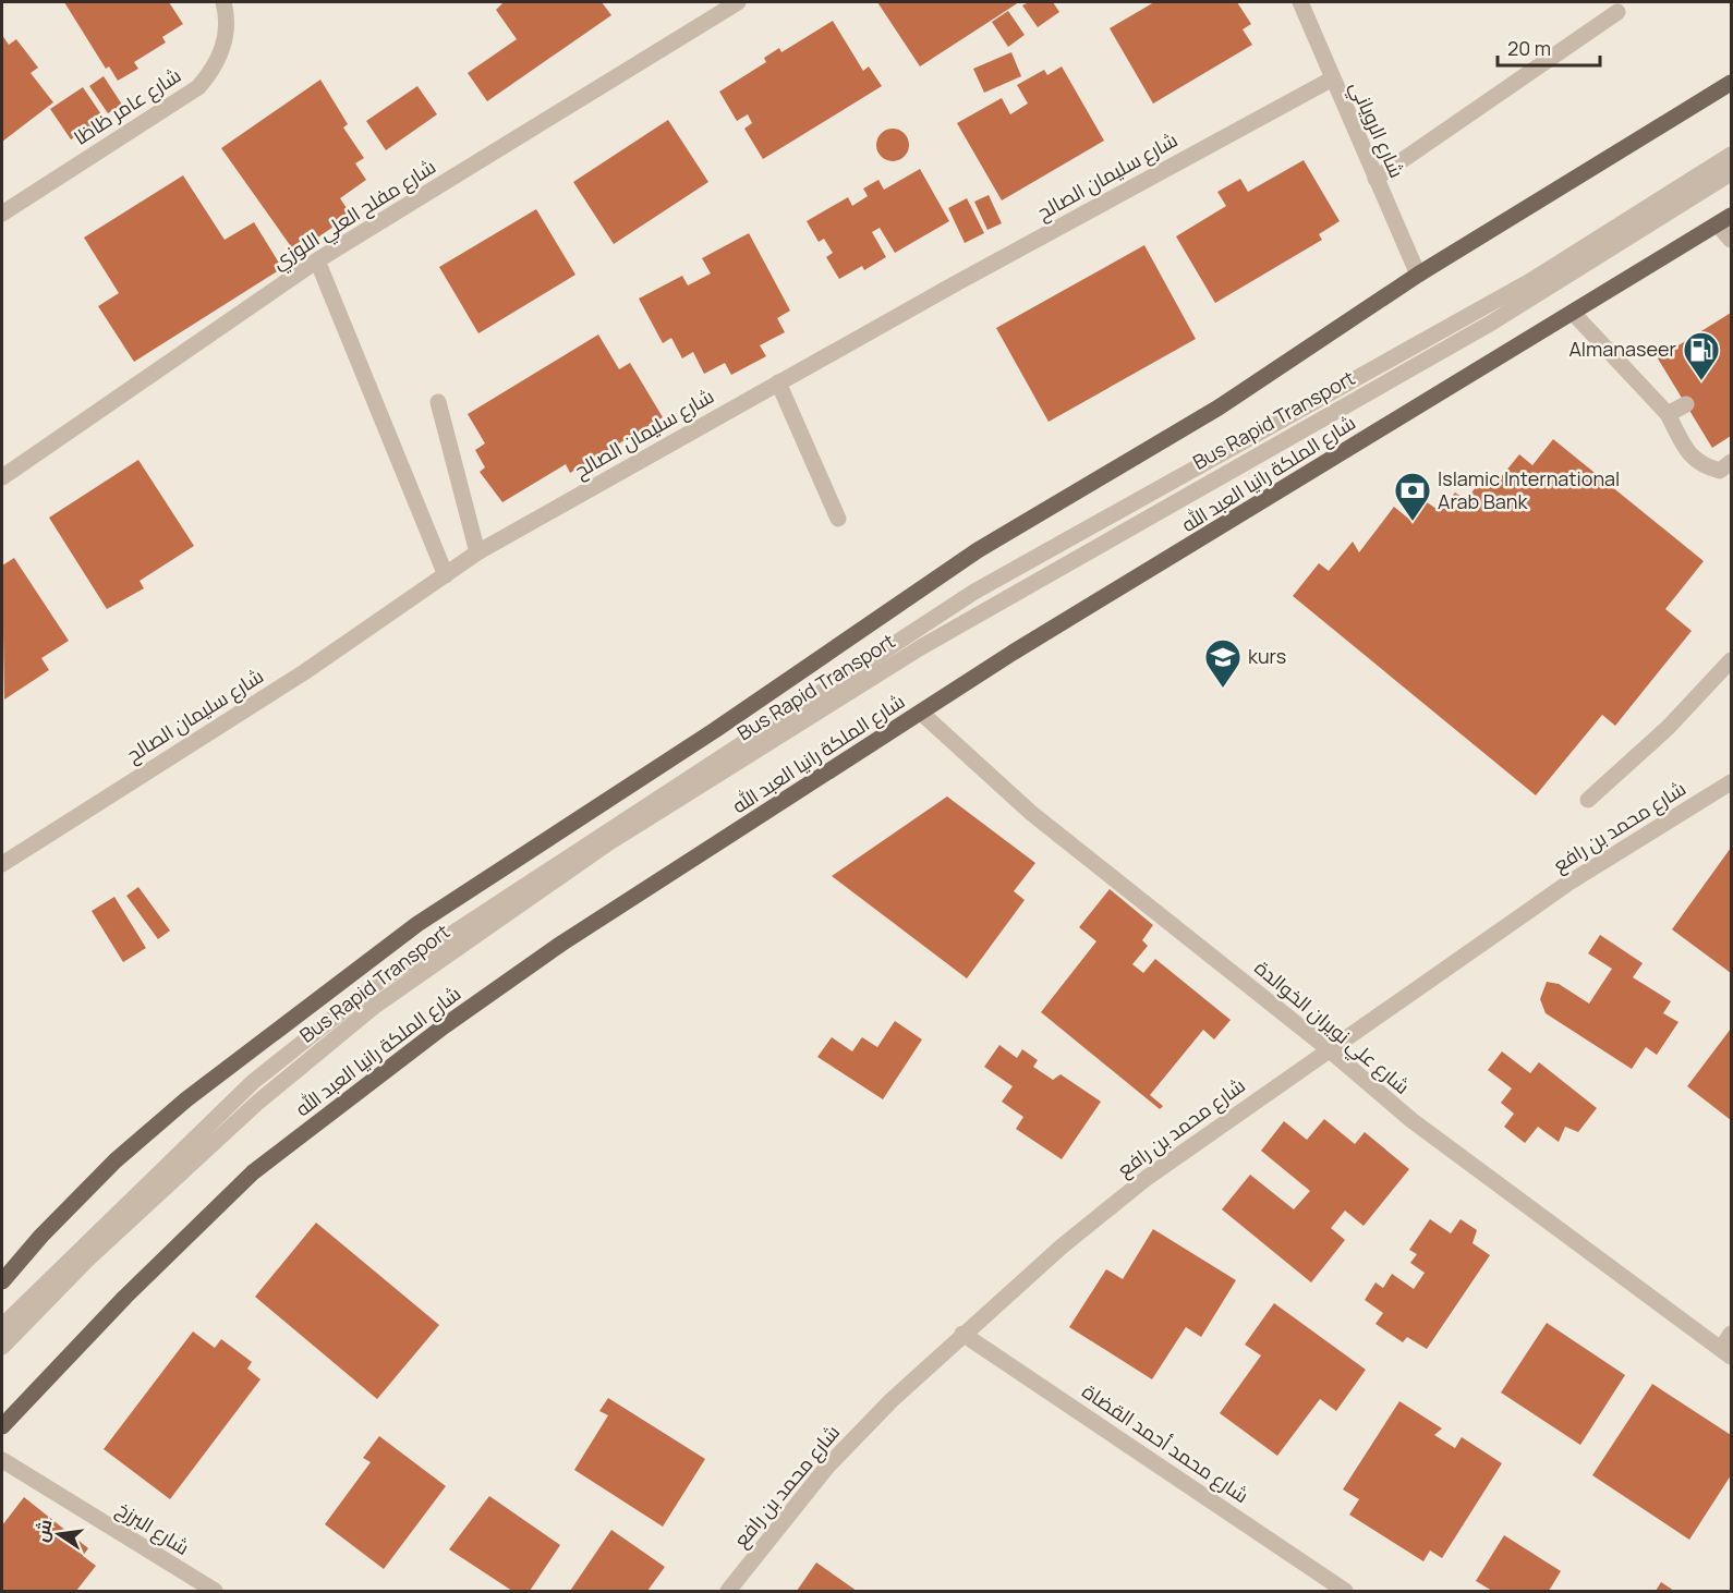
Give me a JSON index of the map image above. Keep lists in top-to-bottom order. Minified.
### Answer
{"streets":{"main road":["شارع الملكة رانيا العبد الله"],"street":["شارع عامر ظاظا","شارع الروياني","شارع سليمان الصالح","شارع مفلح العلي اللوزي","Bus Rapid Transport","شارع محمد بن رافع","شارع علي نويران الخوالدة","شارع محمد أحمد القضاة","شارع البرزخ"]},"crossings":[["شارع الروياني","شارع سليمان الصالح"],["شارع الملكة رانيا العبد الله","شارع علي نويران الخوالدة"],["شارع محمد بن رافع","شارع علي نويران الخوالدة"],["شارع محمد بن رافع","شارع محمد أحمد القضاة"]],"places":{"fuel station":["Almanaseer"],"bank":["Islamic International Arab Bank"],"school or university":["kurs"]},"scale_bar":"20 m","north":"left"}
